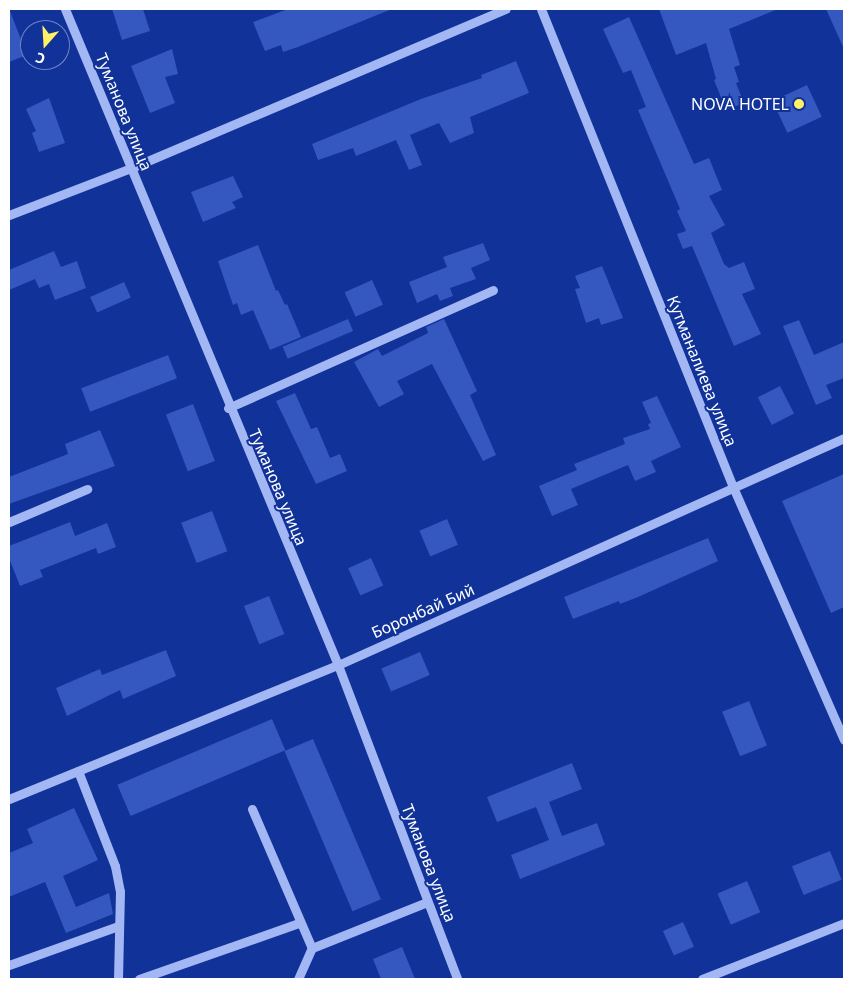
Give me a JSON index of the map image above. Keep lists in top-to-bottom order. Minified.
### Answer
{"streets":{"street":["Туманова улица","Кутманалиева улица","Боронбай Бий"]},"crossings":[["Туманова улица","Боронбай Бий"],["Кутманалиева улица","Боронбай Бий"]],"places":["NOVA HOTEL"],"north":"bottom"}
